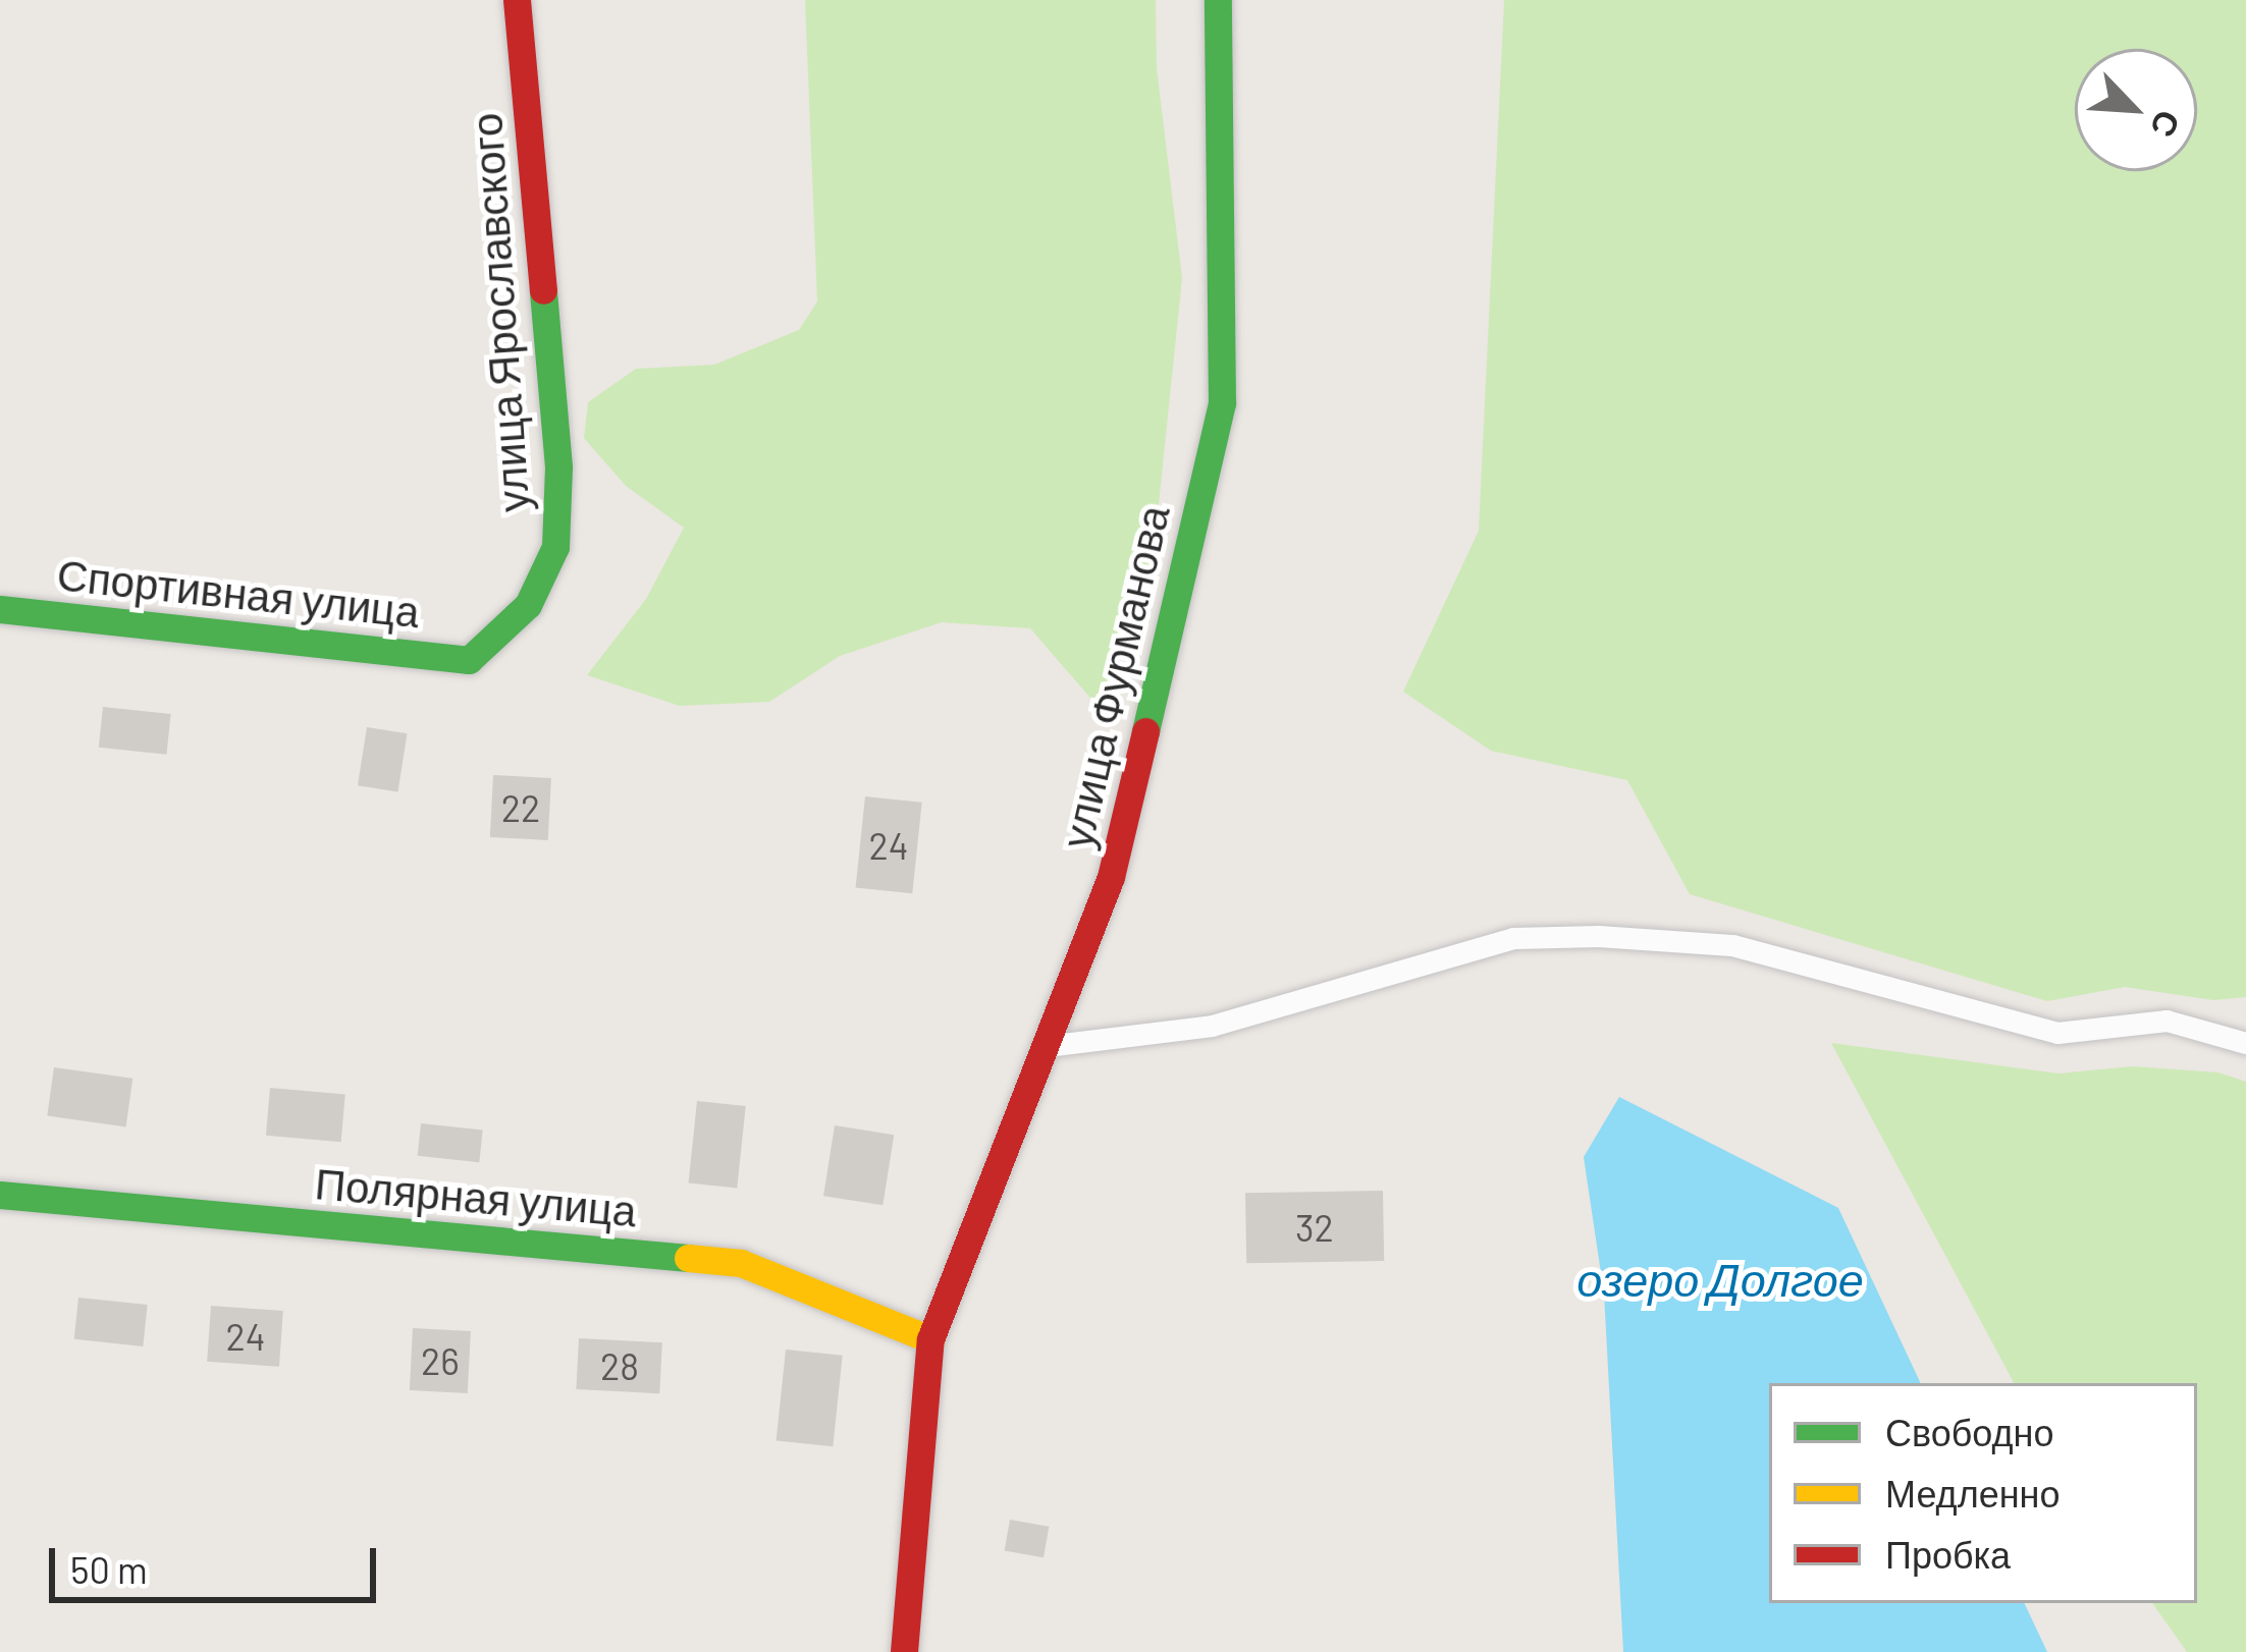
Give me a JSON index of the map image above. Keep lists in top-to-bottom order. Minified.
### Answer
{"streets":{"street":["улица Ярославского","Спортивная улица","улица Фурманова","Полярная улица"]},"crossings":[["улица Ярославского","Спортивная улица"],["улица Фурманова","Полярная улица"]],"water":["озеро Долгое"],"house_numbers":["22","24","32","24","26","28"],"legend":["Свободно","Медленно","Пробка"],"scale_bar":"50 m","north":"bottom right"}
